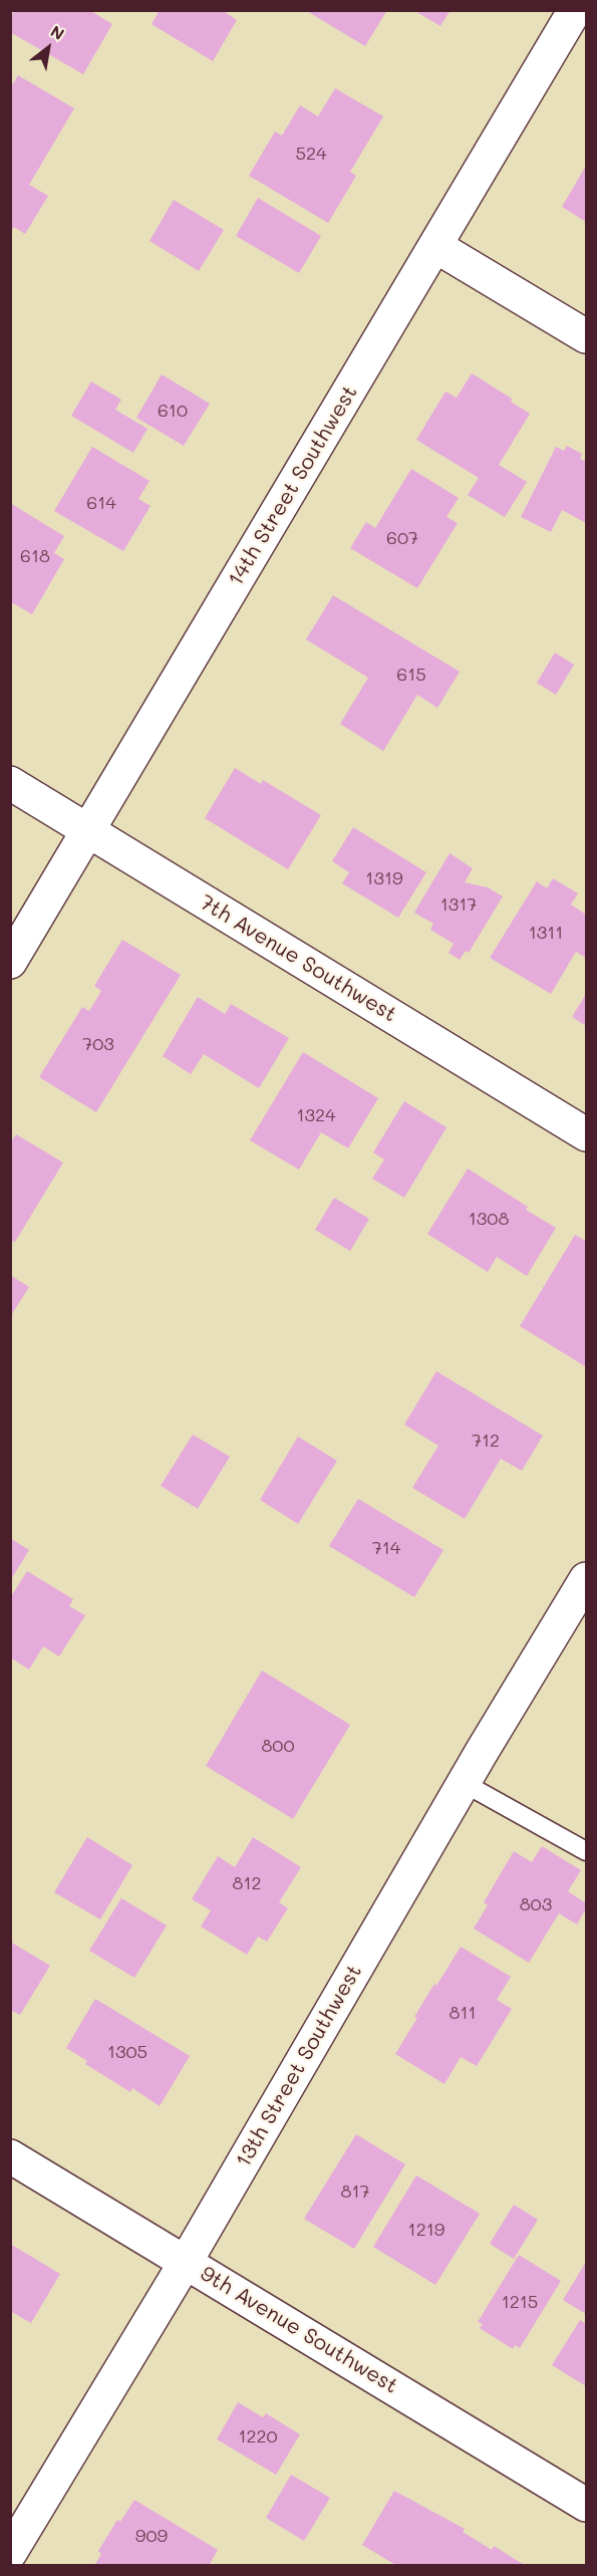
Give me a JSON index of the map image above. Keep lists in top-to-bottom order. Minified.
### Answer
{"streets":{"street":["14th Street Southwest","7th Avenue Southwest","13th Street Southwest","9th Avenue Southwest"]},"crossings":[["14th Street Southwest","7th Avenue Southwest"],["13th Street Southwest","9th Avenue Southwest"]],"house_numbers":["524","610","614","607","618","615","1319","1317","1311","703","1324","1308","712","714","800","812","803","811","1305","817","1219","1215","1220","909"],"north":"top right"}
